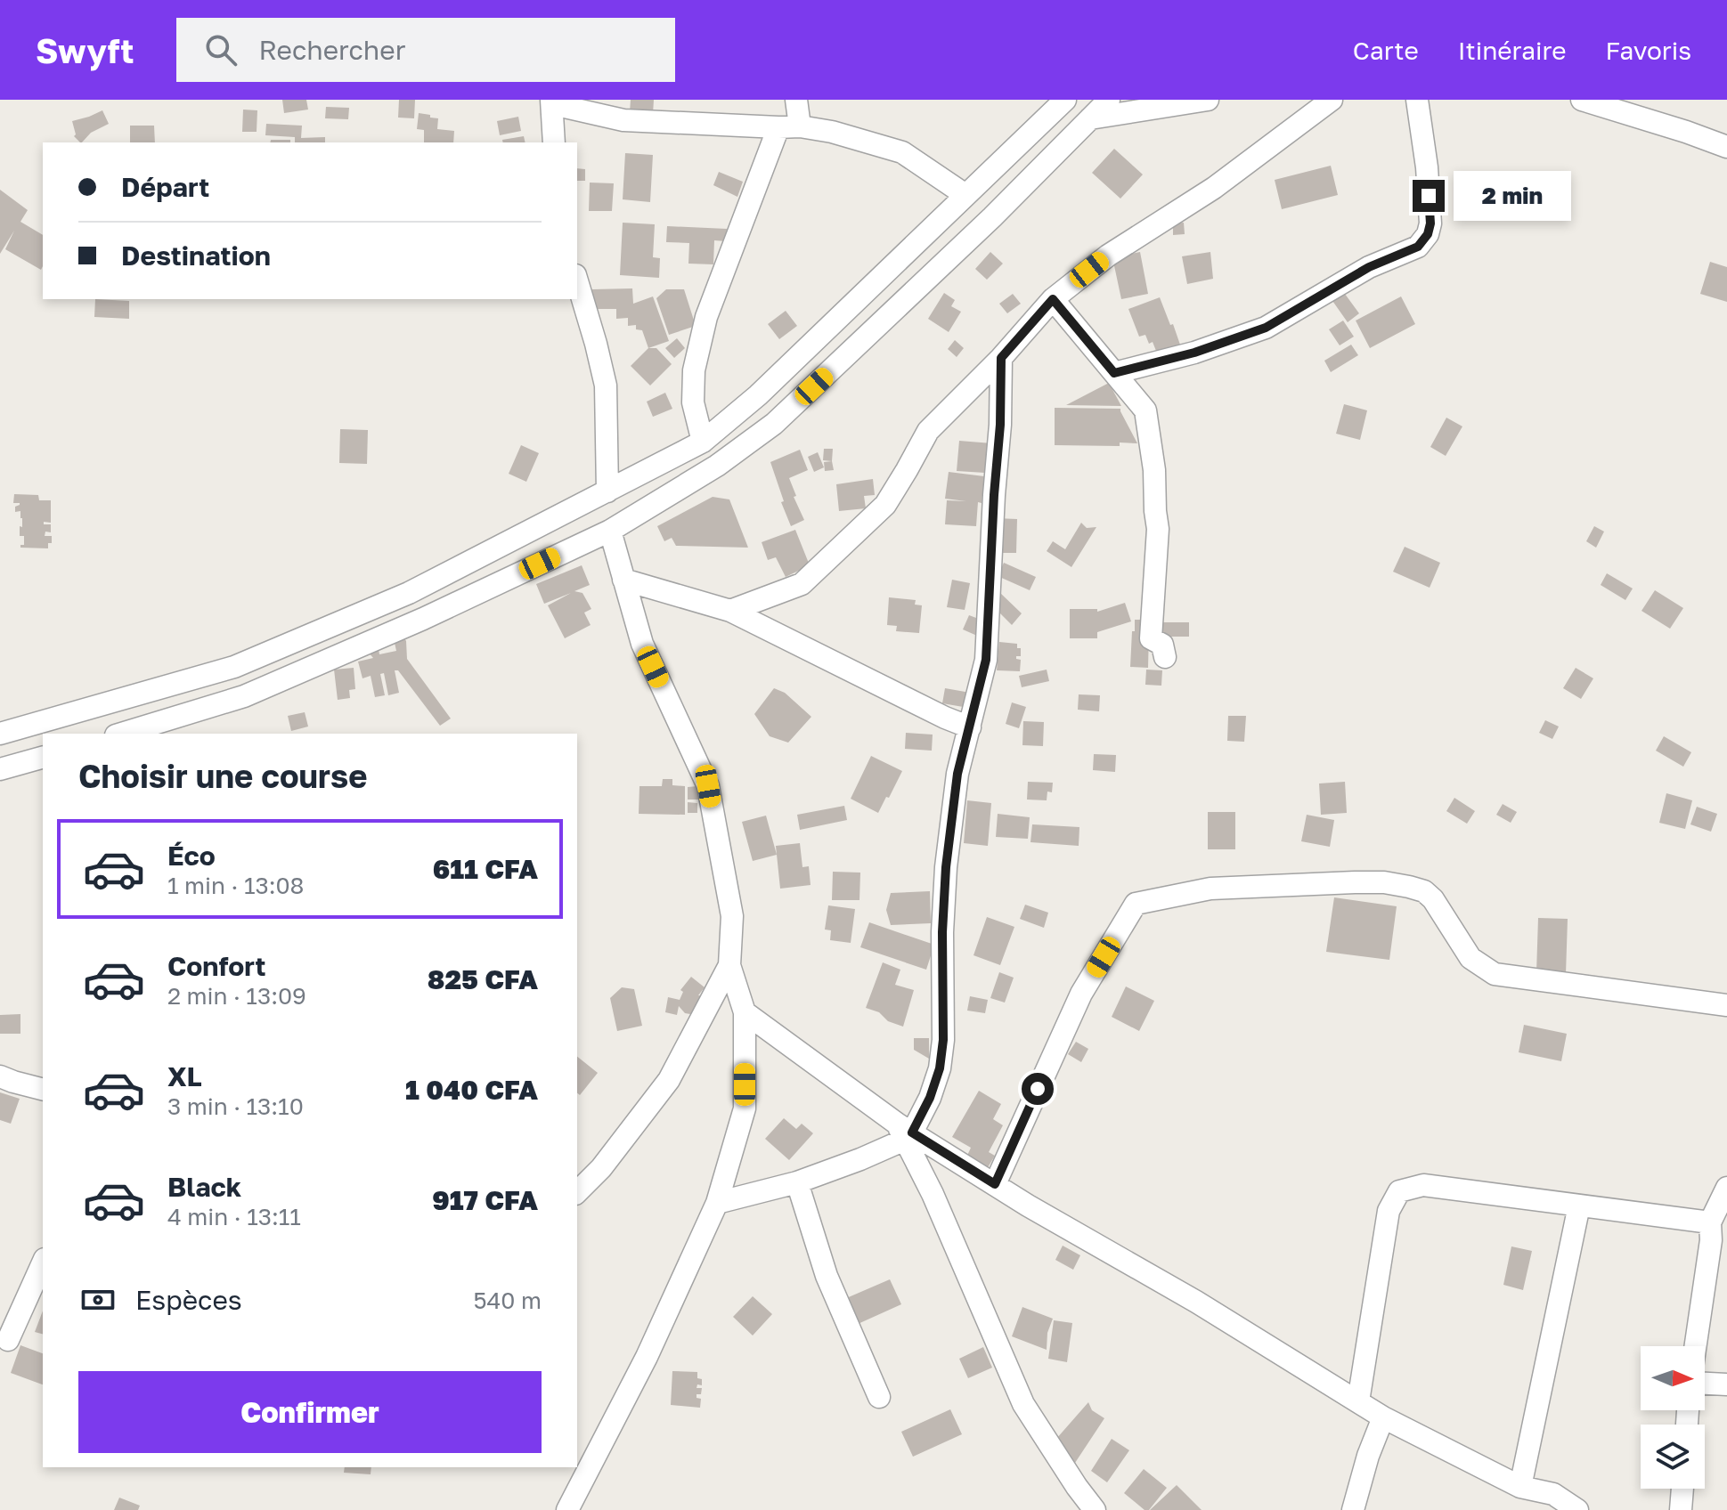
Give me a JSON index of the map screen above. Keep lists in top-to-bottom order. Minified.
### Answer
{"north":"right","page":{"header":"Swyft","search":"Rechercher","nav":["Carte","Itinéraire","Favoris"],"banner":["Départ","Destination"],"bubble":"2 min","heading":"Choisir une course","list":[{"name":"Éco","note":"1 min · 13:08","value":"611 CFA"},{"name":"Confort","note":"2 min · 13:09","value":"825 CFA"},{"name":"XL","note":"3 min · 13:10","value":"1 040 CFA"},{"name":"Black","note":"4 min · 13:11","value":"917 CFA"}],"pay":["Espèces","540 m"],"buttons":"Confirmer"}}
